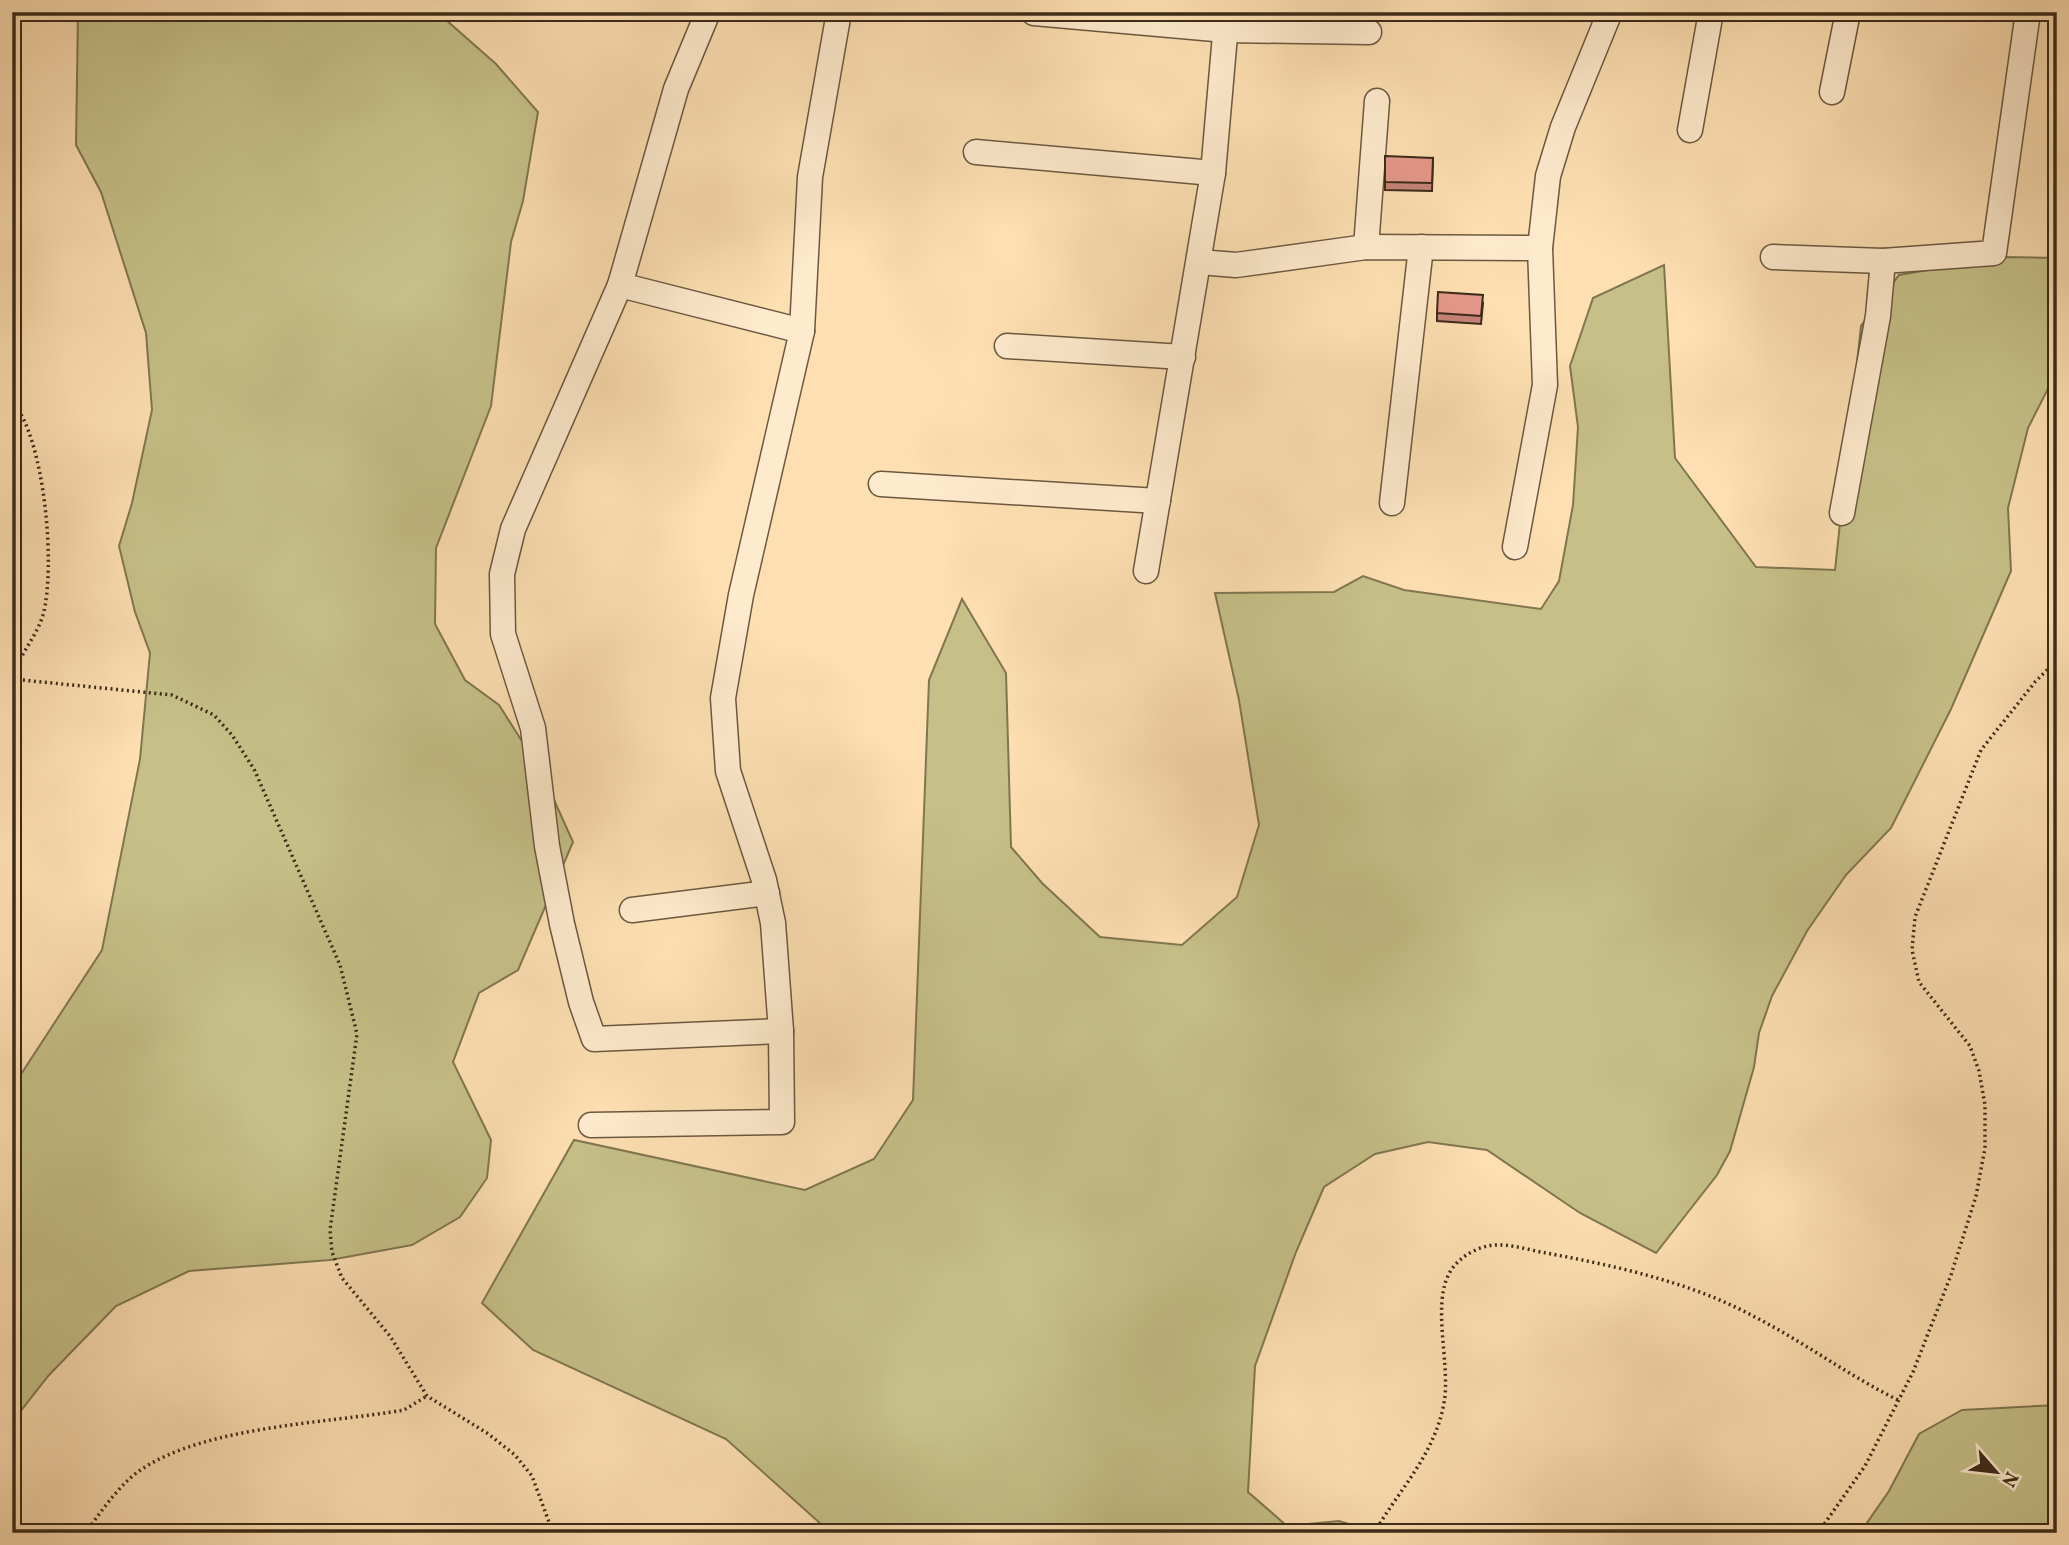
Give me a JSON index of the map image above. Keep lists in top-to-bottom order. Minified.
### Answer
{"north":"bottom right"}
